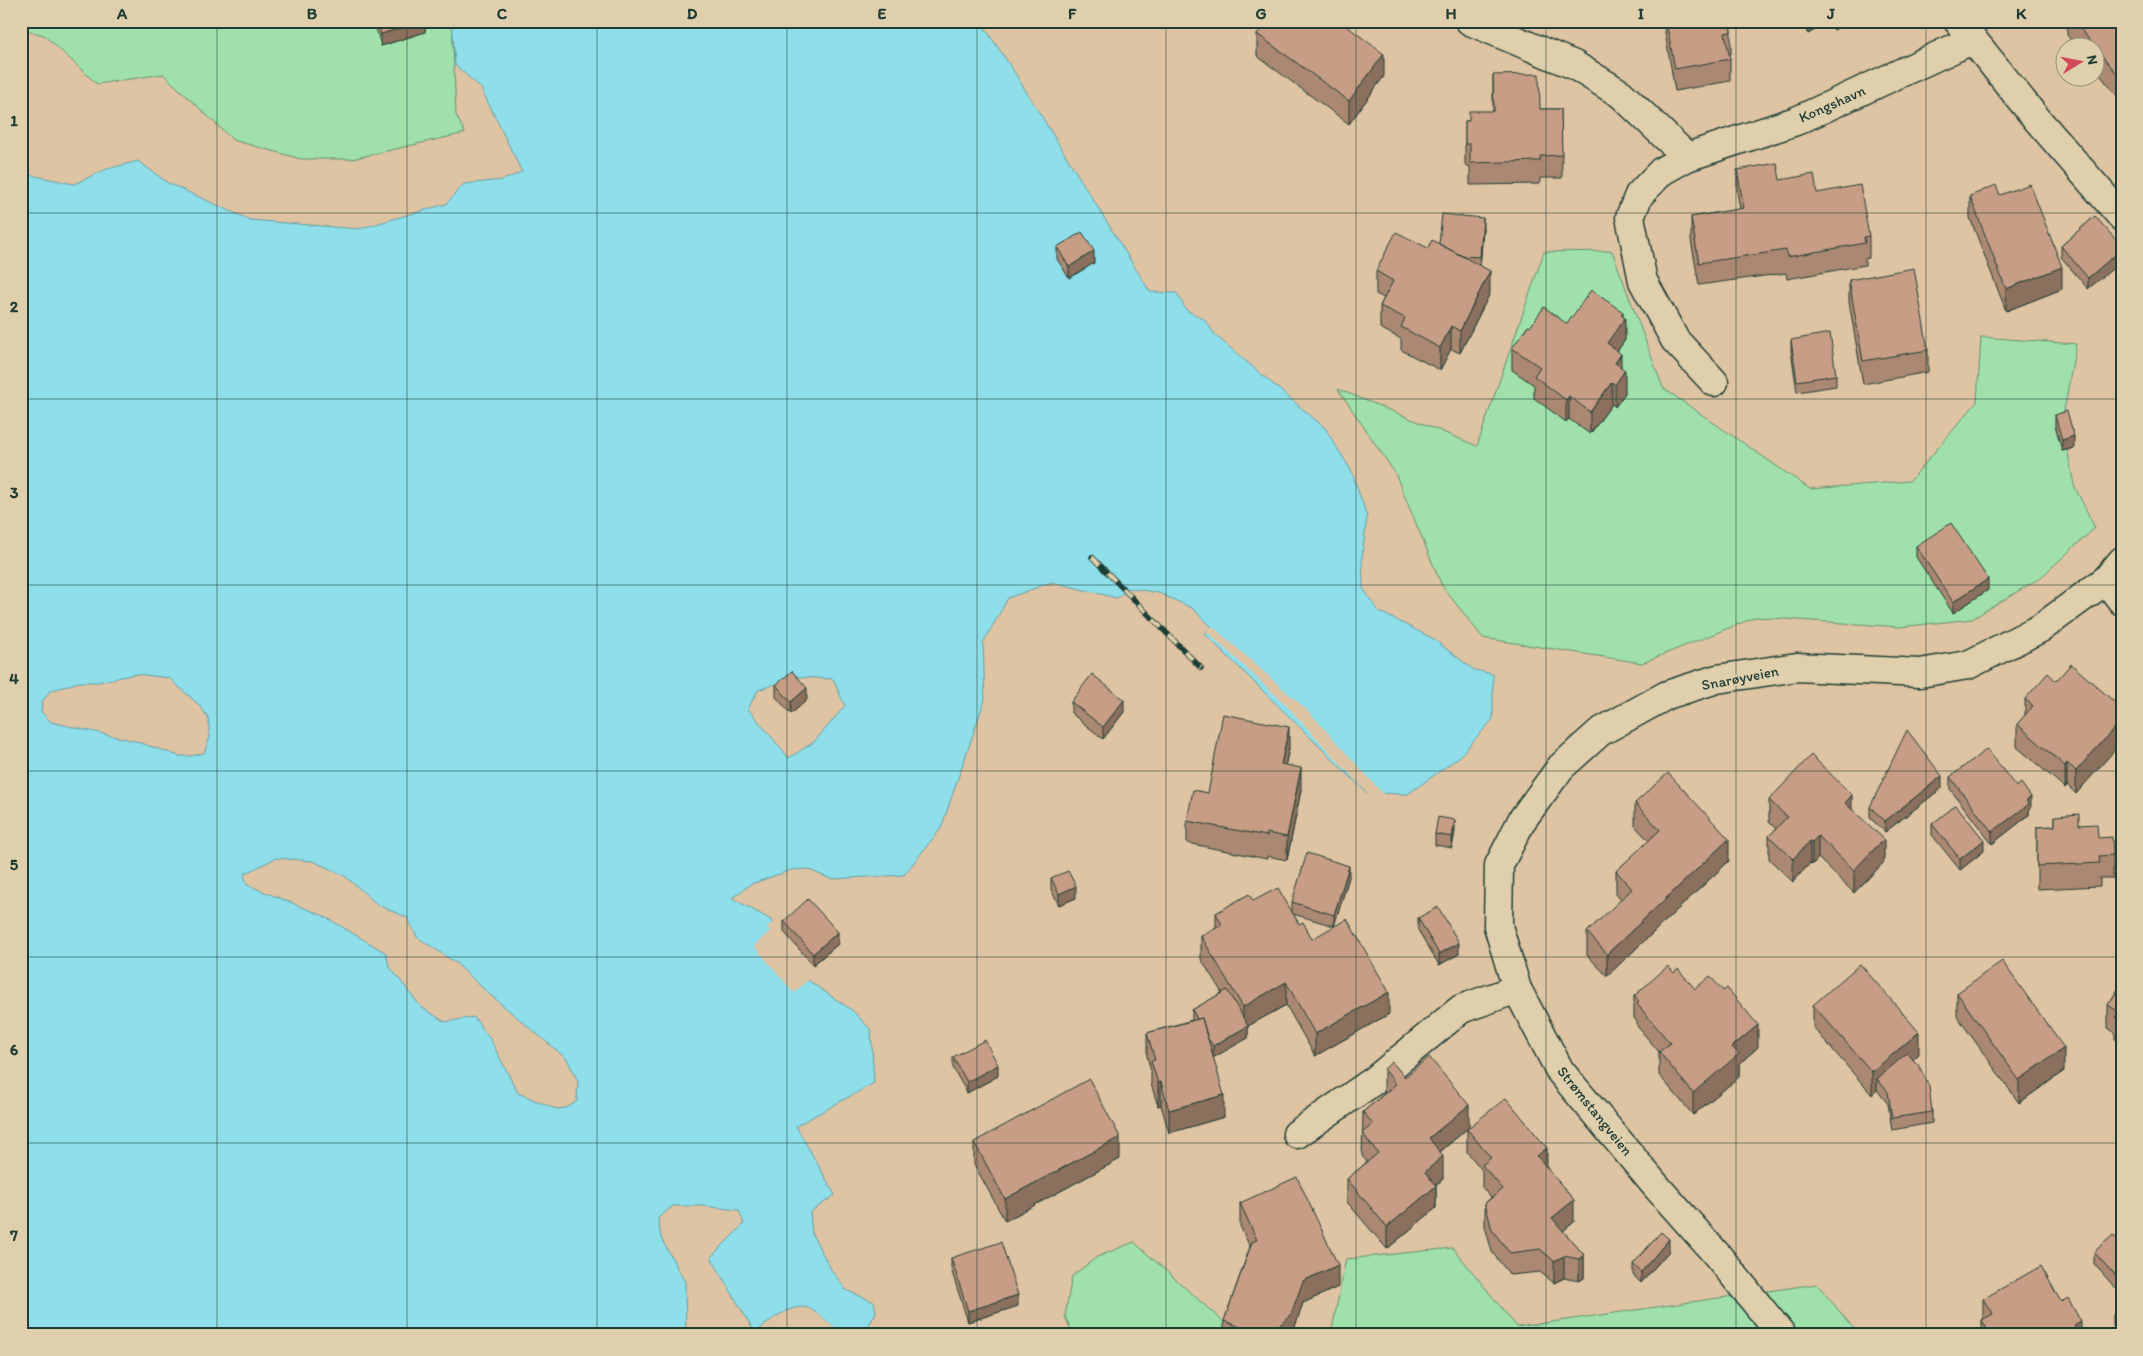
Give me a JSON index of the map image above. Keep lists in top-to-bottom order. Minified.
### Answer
{"streets":{"street":["Kongshavn","Snarøyveien","Strømstangveien"]},"crossings":[["Snarøyveien","Strømstangveien"]],"north":"right","grid":{"columns":["A","B","C","D","E","F","G","H","I","J","K"],"rows":["1","2","3","4","5","6","7"]}}
